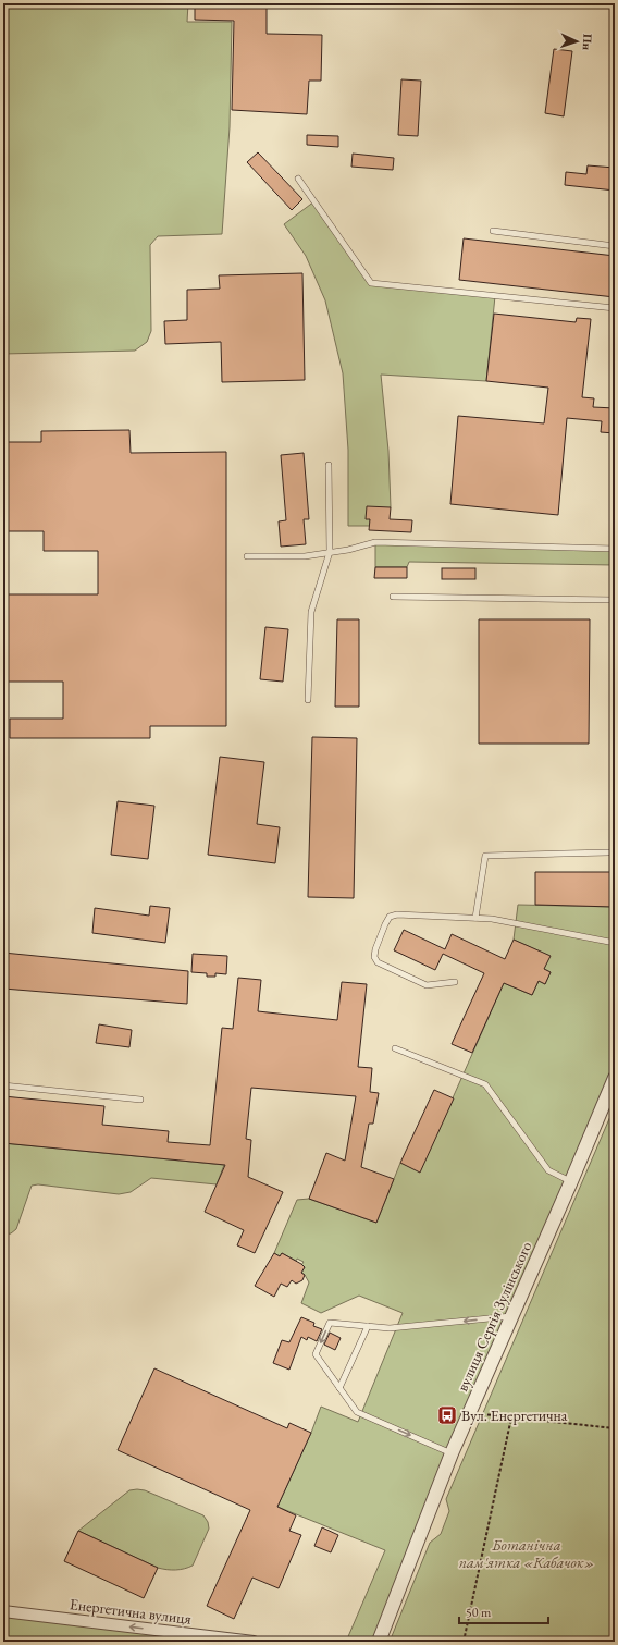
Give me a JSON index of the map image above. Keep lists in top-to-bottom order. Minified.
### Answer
{"streets":{"street":["вулиця Сергія Зулінського","Енергетична вулиця"]},"one_way":["Енергетична вулиця"],"parks":["Ботанічна пам'ятка «Кабачок»"],"places":{"bus stop":["Вул. Енергетична"]},"scale_bar":"50 m","north":"right"}
